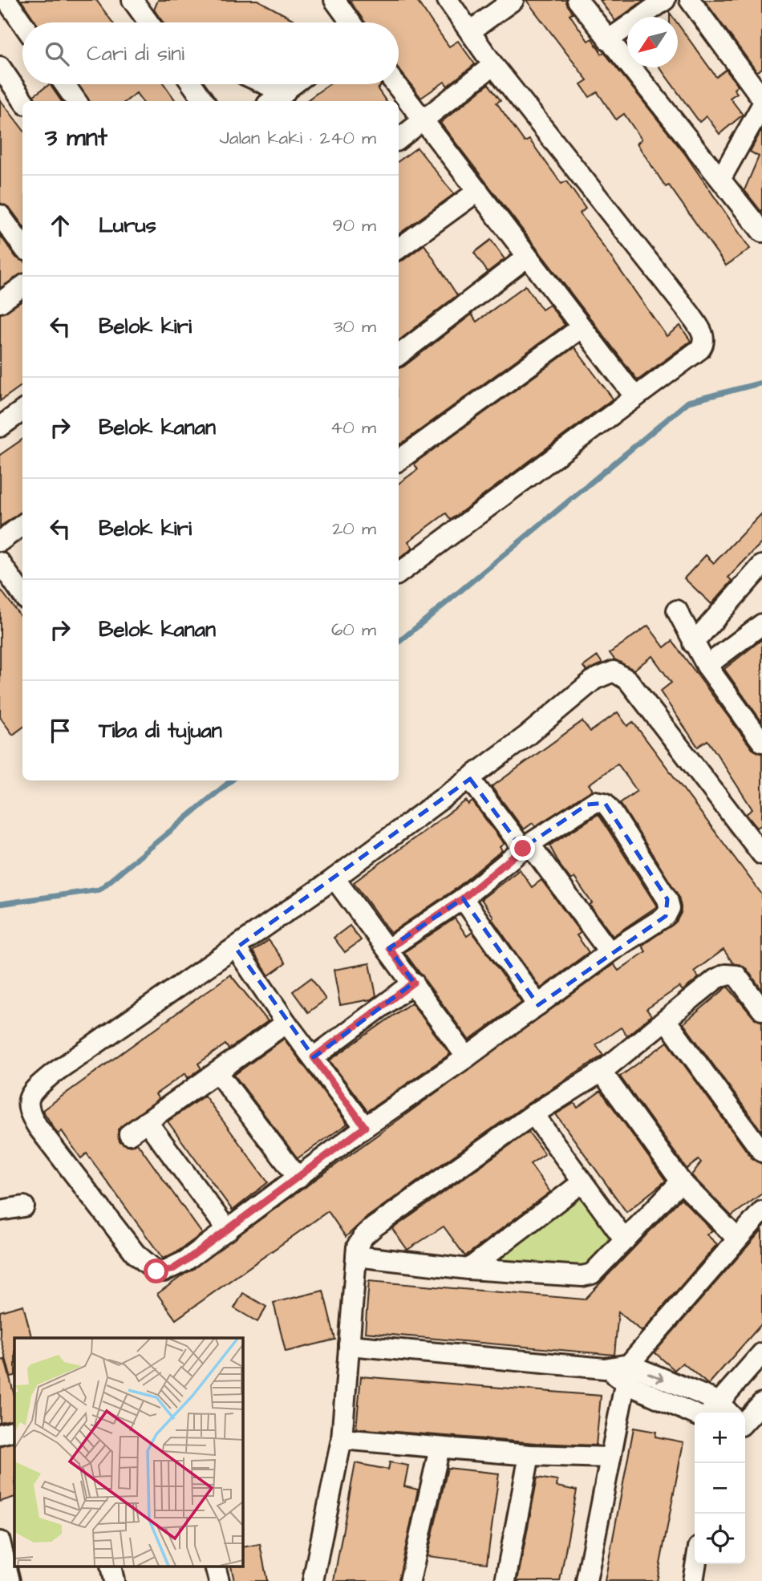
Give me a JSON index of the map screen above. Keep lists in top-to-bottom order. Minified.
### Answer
{"north":"bottom left","page":{"search":"Cari di sini","heading":["3 mnt","Jalan kaki · 240 m"],"list":[["Lurus","90 m"],["Belok kiri","30 m"],["Belok kanan","40 m"],["Belok kiri","20 m"],["Belok kanan","60 m"],"Tiba di tujuan"],"map_buttons":["+","−"]}}
